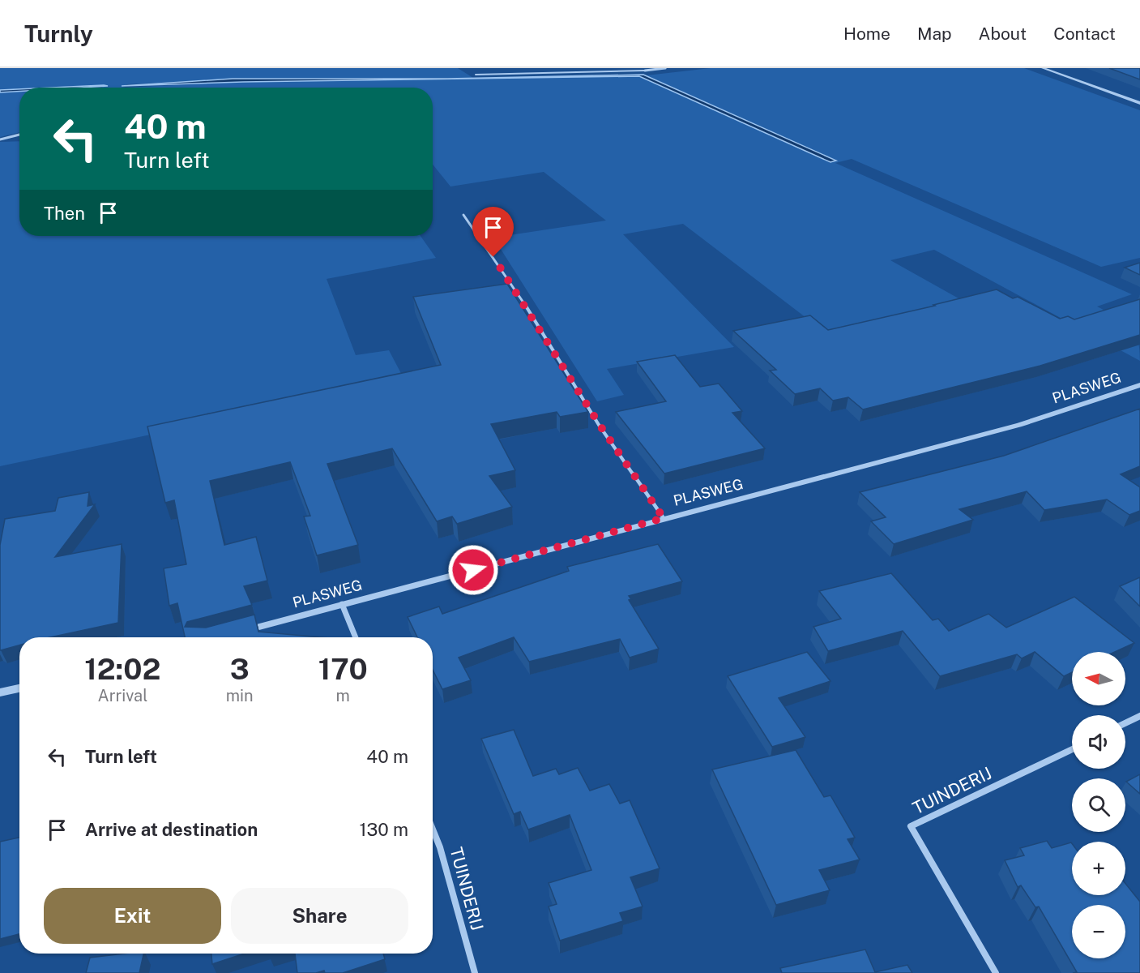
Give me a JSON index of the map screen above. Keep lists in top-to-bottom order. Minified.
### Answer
{"streets":{"street":["PLASWEG","TUINDERIJ"]},"north":"left","page":{"header":"Turnly","nav":["Home","Map","About","Contact"],"turn":["40 m","Turn left"],"then":"Then","eta":["12:02","Arrival","3","min","170","m"],"map_buttons":["+","−"],"list":[{"name":"Turn left","value":"40 m"},{"name":"Arrive at destination","value":"130 m"}],"buttons":["Exit","Share"]}}
